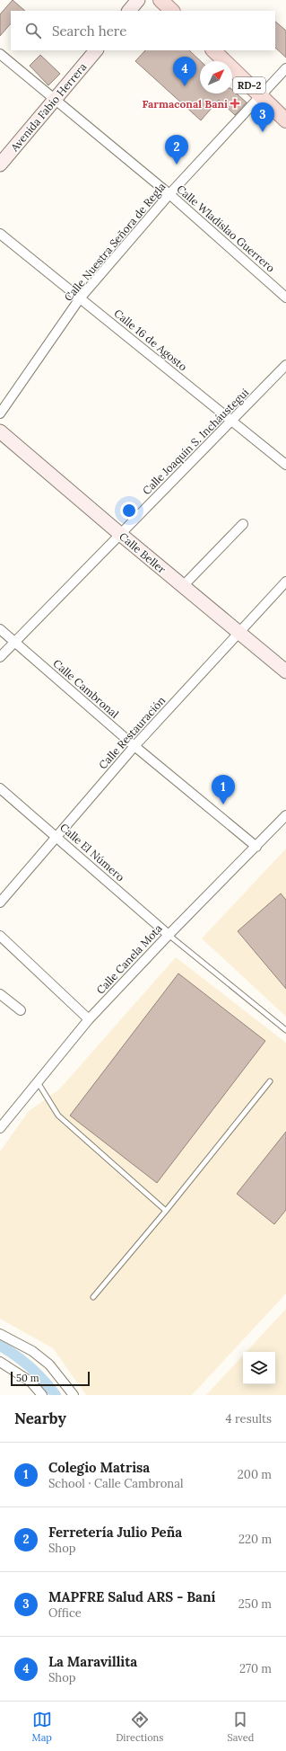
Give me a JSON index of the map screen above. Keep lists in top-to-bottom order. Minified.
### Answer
{"streets":{"main road":["RD-2","Avenida Fabio Herrera","Calle Beller"],"street":["Calle Wladislao Guerrero","Calle Nuestra Señora de Regla","Calle 16 de Agosto","Calle Joaquín S. Incháustegui","Calle Cambronal","Calle Restauración","Calle El Número","Calle Canela Mota"]},"crossings":[["RD-2","Calle Nuestra Señora de Regla"],["Avenida Fabio Herrera","Calle Wladislao Guerrero"],["Calle Wladislao Guerrero","Calle Nuestra Señora de Regla"],["Calle Nuestra Señora de Regla","Calle 16 de Agosto"],["Calle 16 de Agosto","Calle Joaquín S. Incháustegui"],["Calle Joaquín S. Incháustegui","Calle Beller"],["Calle Joaquín S. Incháustegui","Calle Cambronal"],["Calle Beller","Calle Restauración"],["Calle Cambronal","Calle Restauración"],["Calle Cambronal","Calle Canela Mota"],["Calle Restauración","Calle El Número"],["Calle El Número","Calle Canela Mota"]],"places":{"health":["Farmaconal Bani"]},"scale_bar":"50 m","north":"top right","page":{"search":"Search here","pins":["4","3","2","1"],"scale":"50 m","heading":["Nearby","4 results"],"list":[{"mark":"1","name":"Colegio Matrisa","note":"School · Calle Cambronal","value":"200 m"},{"mark":"2","name":"Ferretería Julio Peña","note":"Shop","value":"220 m"},{"mark":"3","name":"MAPFRE Salud ARS - Baní","note":"Office","value":"250 m"},{"mark":"4","name":"La Maravillita","note":"Shop","value":"270 m"}],"nav":["Map","Directions","Saved"]}}
